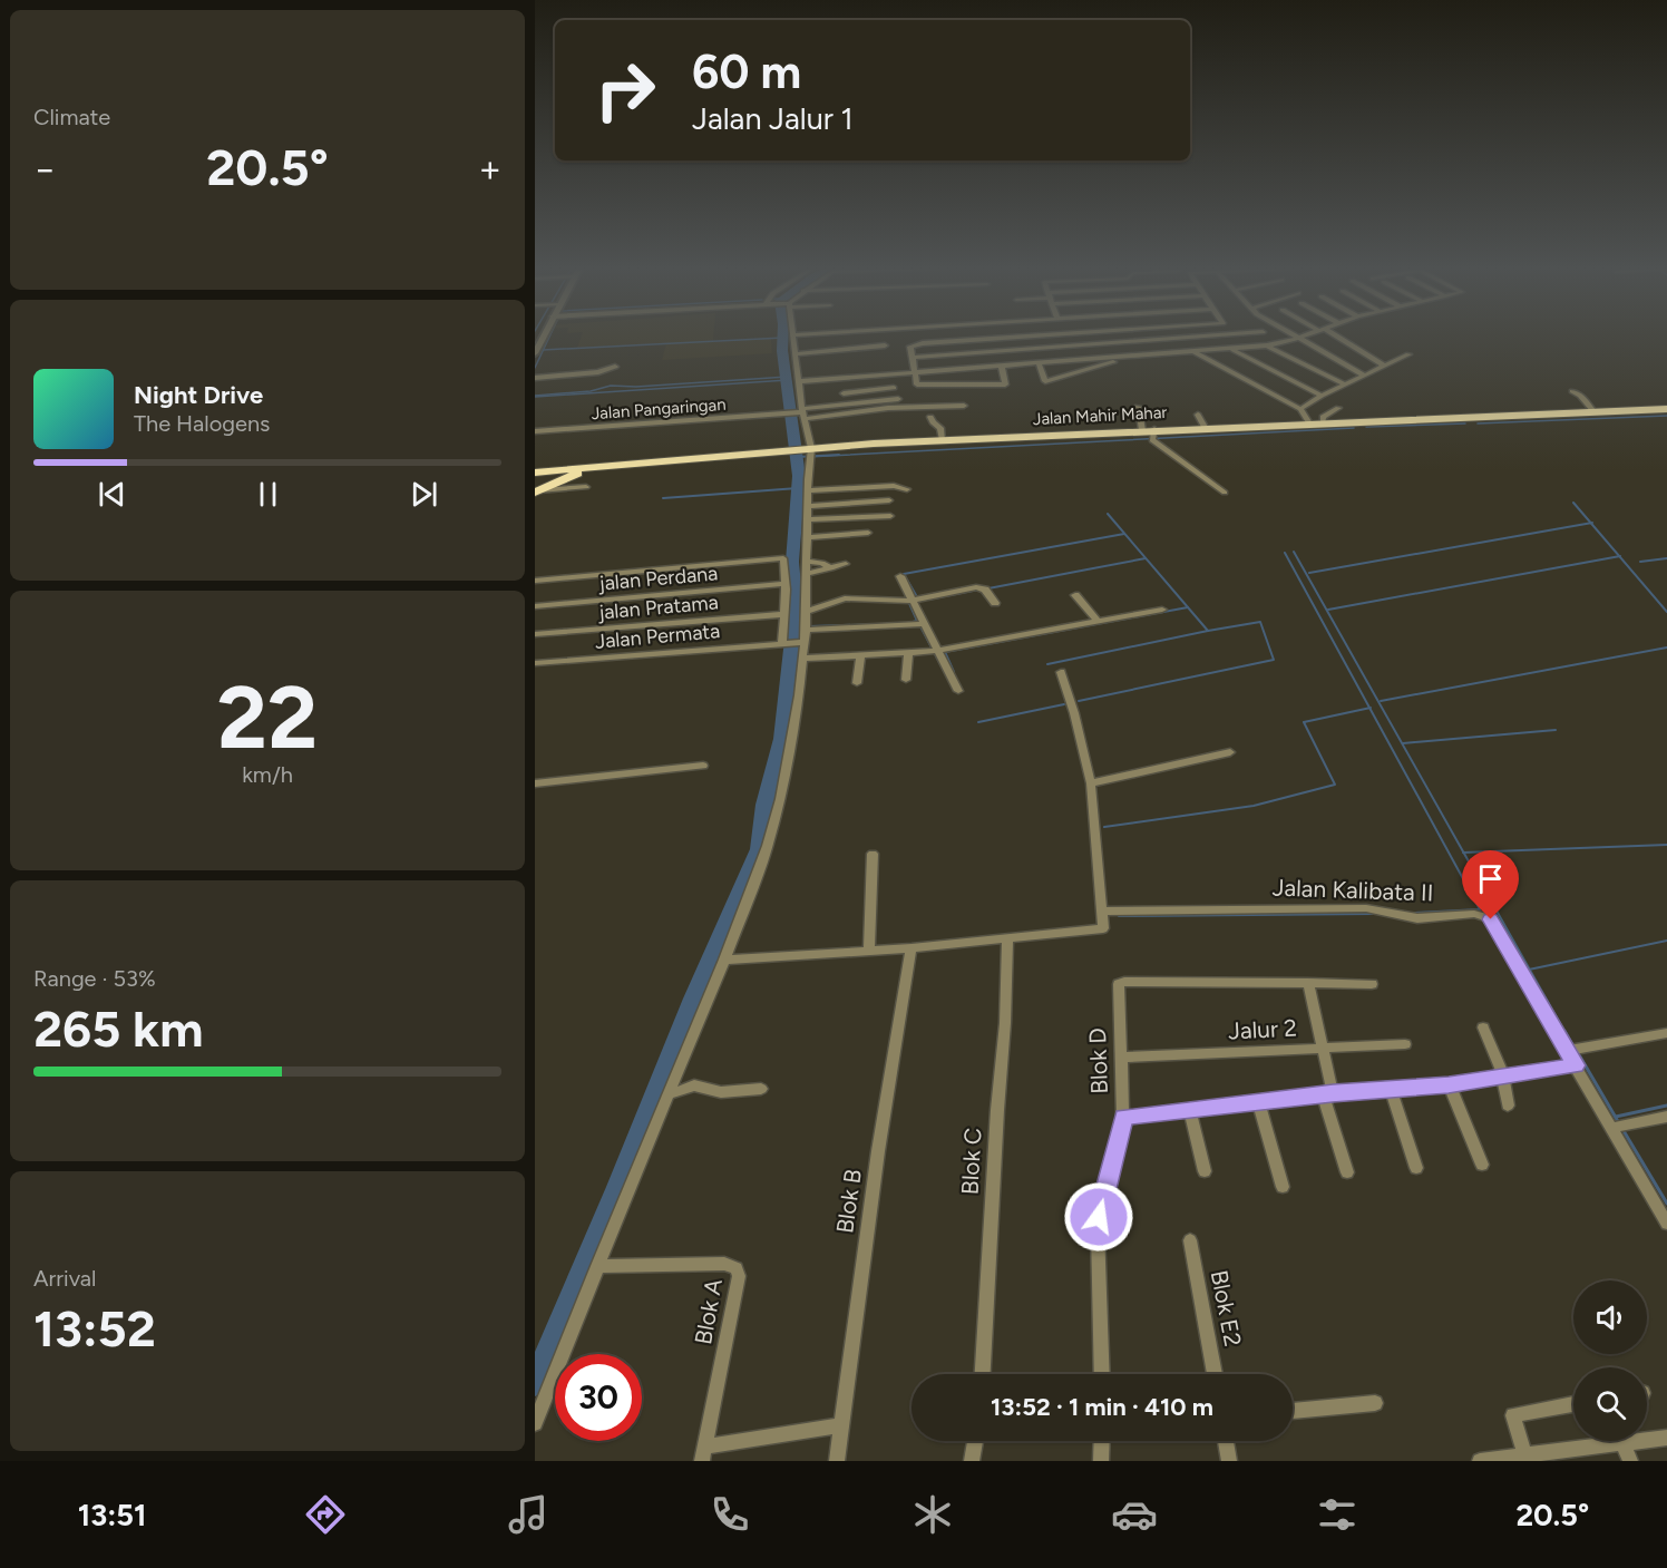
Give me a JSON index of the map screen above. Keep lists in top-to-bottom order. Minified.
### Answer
{"streets":{"highway":["Jalan Mahir Mahar"],"street":["Jalan Pangaringan","jalan Perdana","jalan Pratama","Jalan Permata","Jalan Kalibata II","Jalur 2","Blok D","Blok C","Blok B","Blok E2","Blok A"]},"crossings":[["Jalur 2","Blok D"]],"page":{"tile":["Climate",["22","km/h"],["Range · 53%","265 km"],["Arrival","13:52"]],"turn":["60 m","Jalan Jalur 1"],"heat":["−","20.5°","+"],"song":["Night Drive","The Halogens"],"limit":"30","trip":"13:52 · 1 min · 410 m","tabs":["13:51","20.5°"]}}
